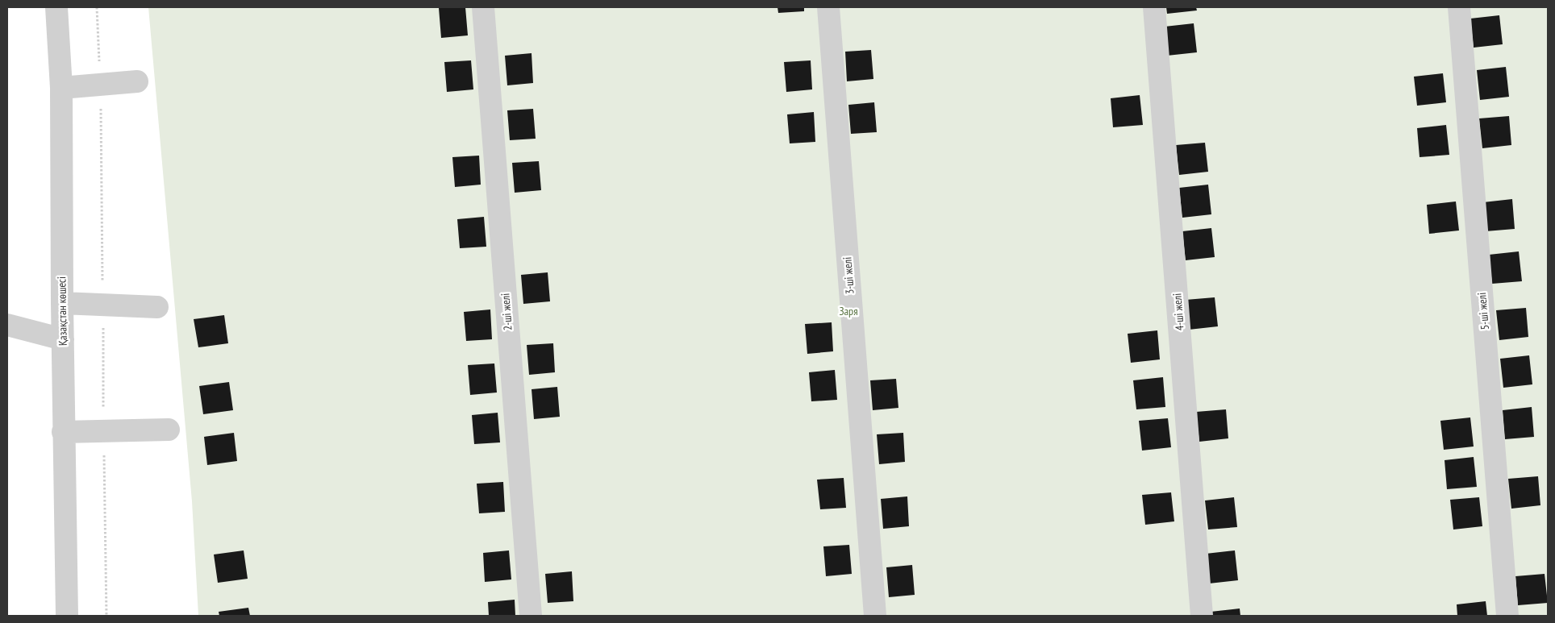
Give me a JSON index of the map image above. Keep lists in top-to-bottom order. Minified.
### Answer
{"streets":{"street":["3-ші желі","Қазақстан көшесі","5-ші желі","2-ші желі","4-ші желі"]},"parks":["Заря"]}
